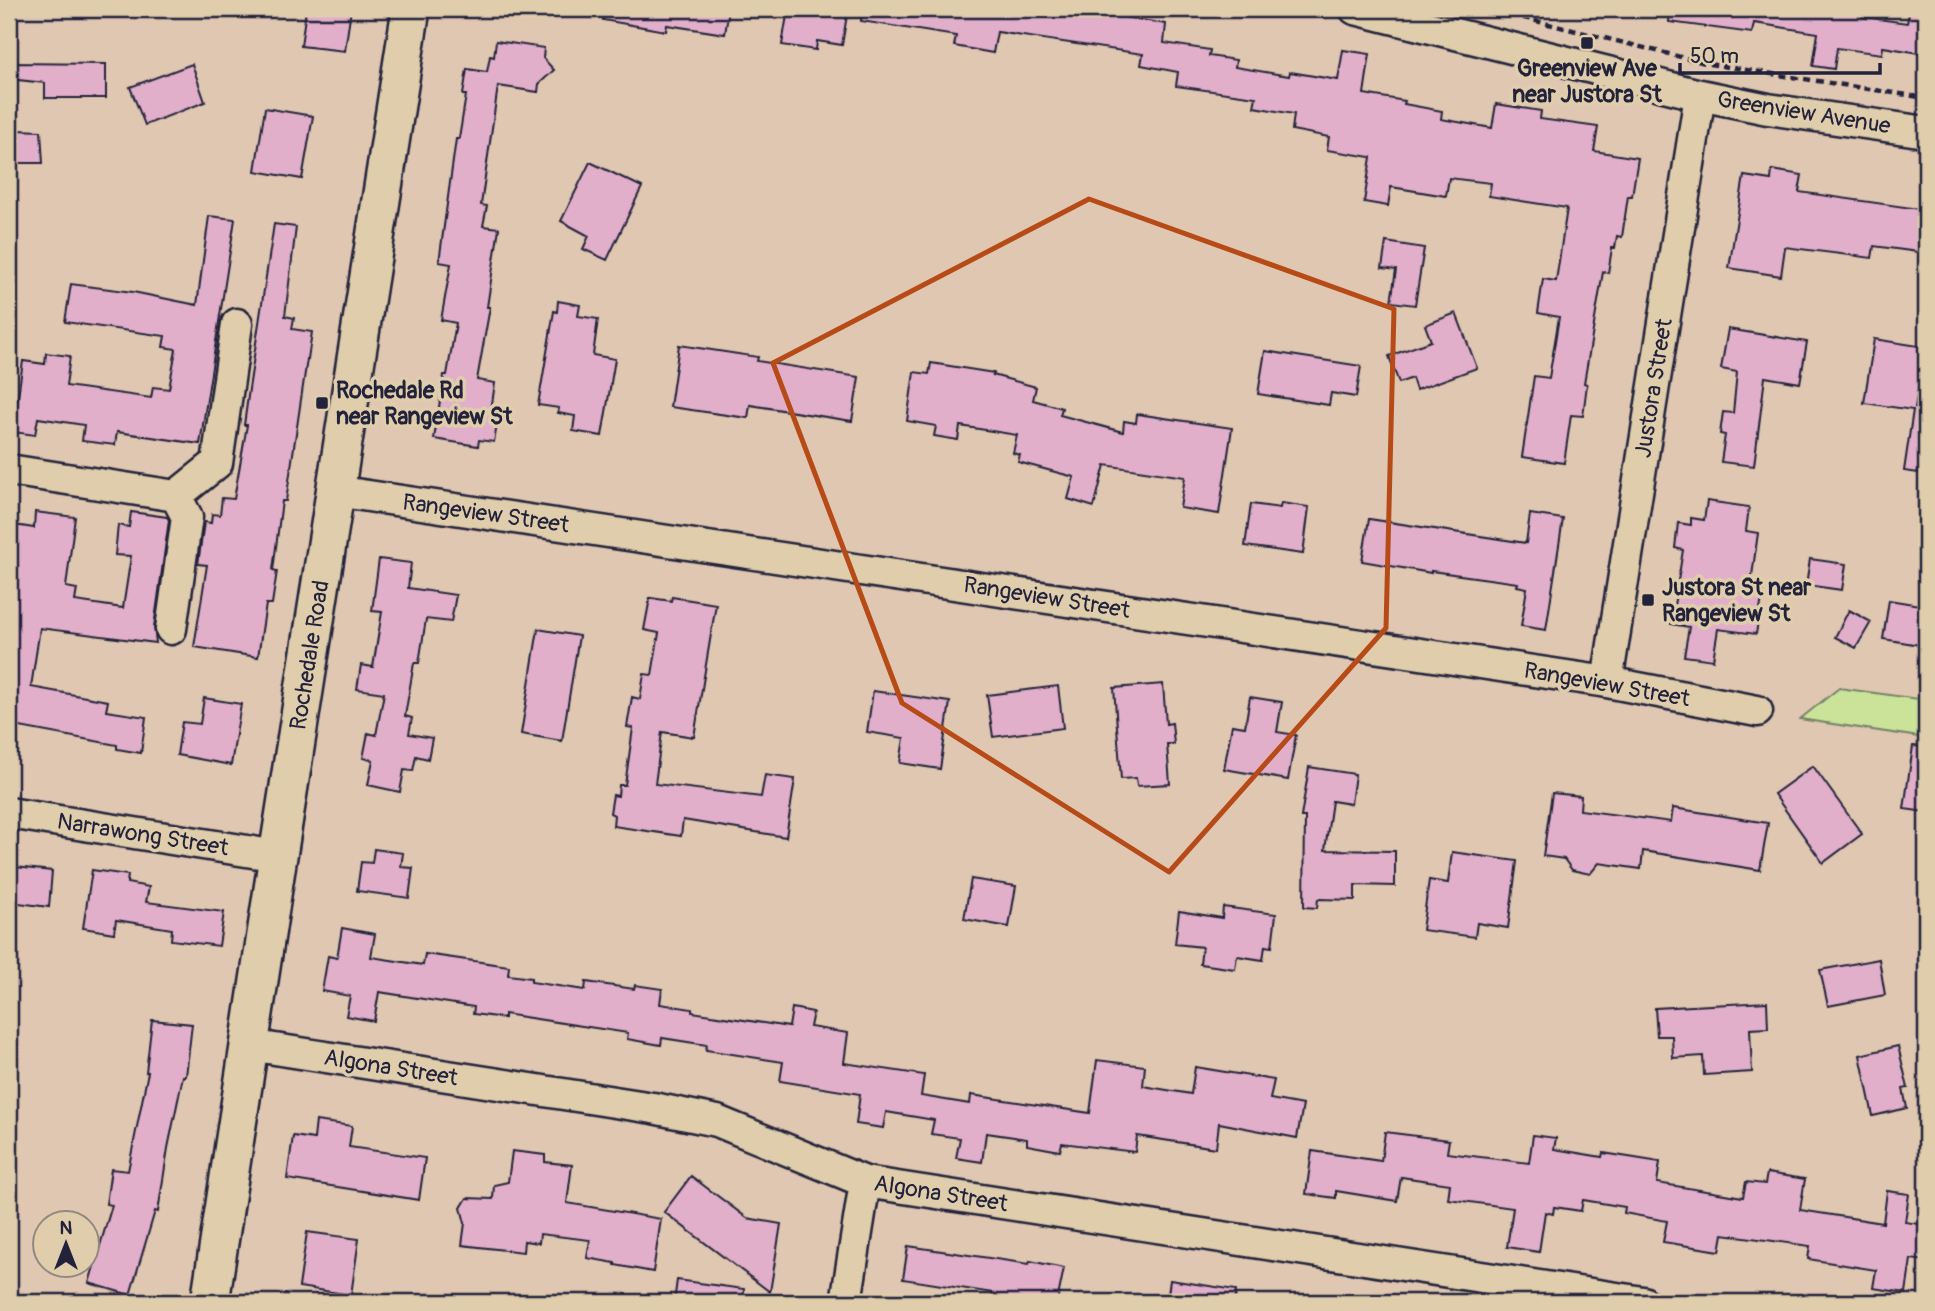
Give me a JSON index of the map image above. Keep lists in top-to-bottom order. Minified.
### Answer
{"streets":{"main road":["Rochedale Road"],"street":["Greenview Avenue","Justora Street","Rangeview Street","Narrawong Street","Algona Street"]},"crossings":[["Greenview Avenue","Justora Street"],["Justora Street","Rangeview Street"],["Rangeview Street","Rochedale Road"],["Rochedale Road","Narrawong Street"],["Rochedale Road","Algona Street"]],"places":{"transit":["Greenview Ave near Justora St","Rochedale Rd near Rangeview St","Justora St near Rangeview St"]},"scale_bar":"50 m","north":"top"}
